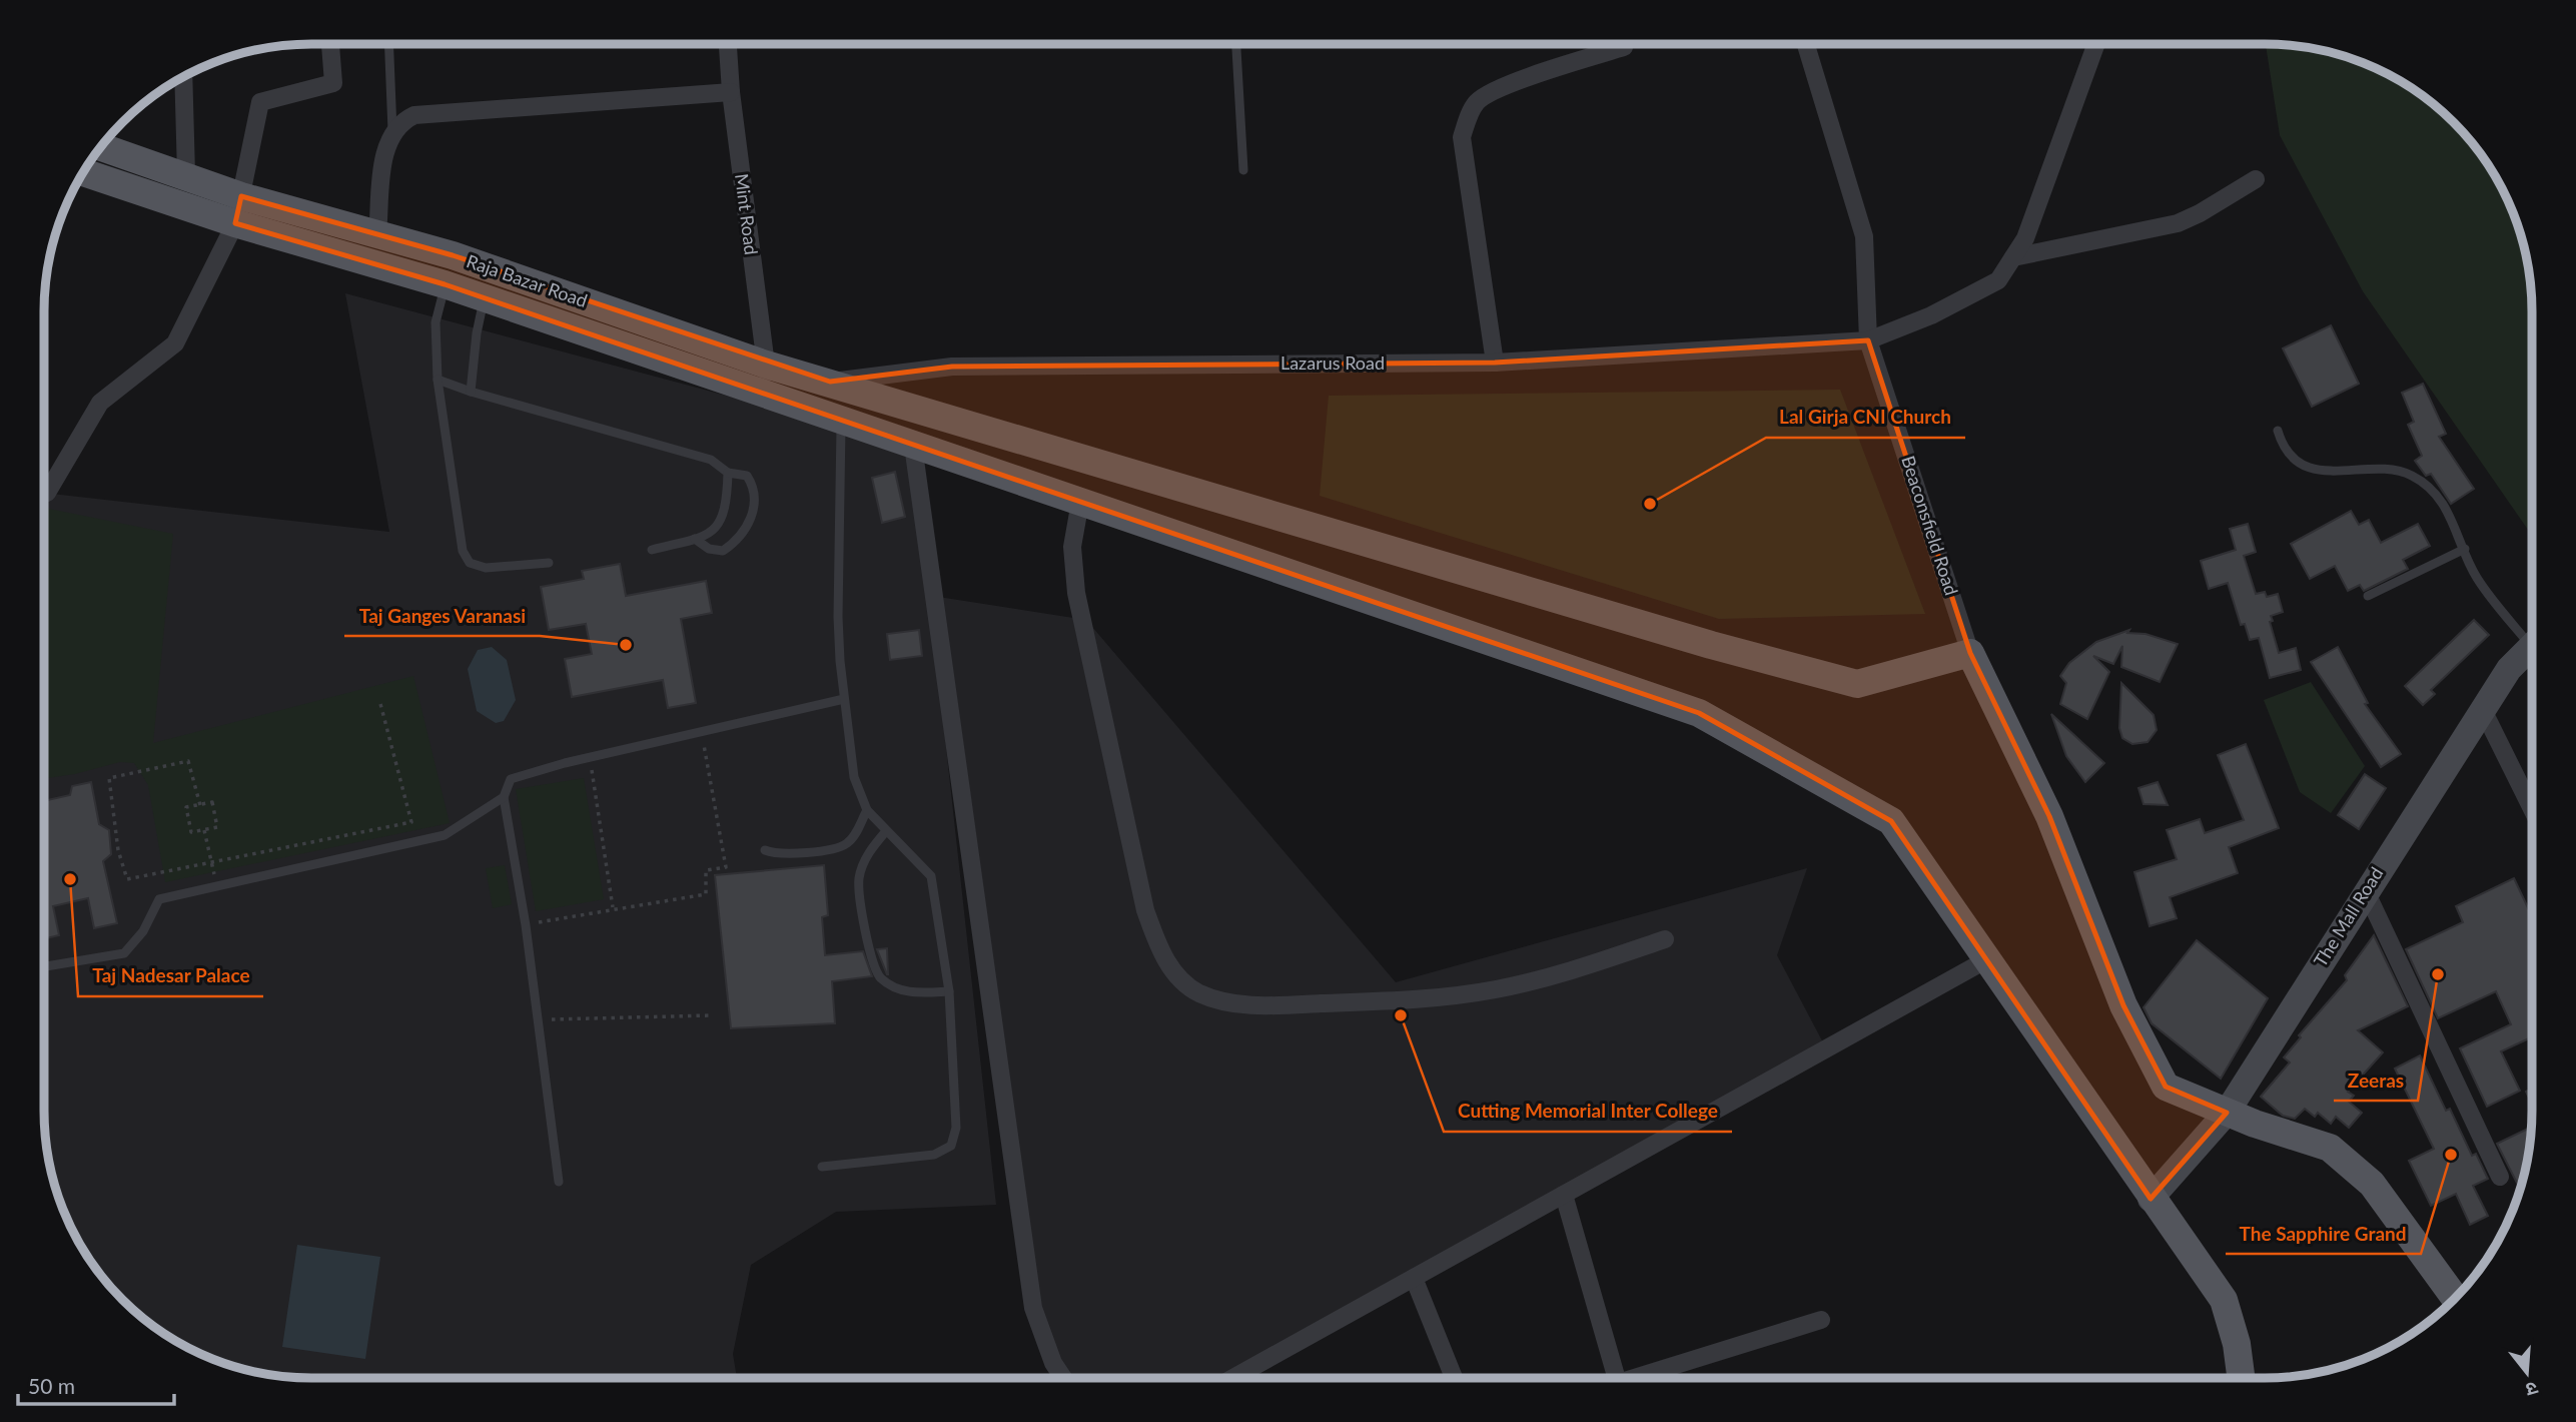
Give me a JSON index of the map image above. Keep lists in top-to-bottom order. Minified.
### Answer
{"streets":{"main road":["Raja Bazar Road"],"street":["Mint Road","Lazarus Road","Beaconsfield Road","The Mall Road"]},"crossings":[["Mint Road","Raja Bazar Road"],["Raja Bazar Road","Lazarus Road"],["Raja Bazar Road","Beaconsfield Road"],["Raja Bazar Road","The Mall Road"],["Lazarus Road","Beaconsfield Road"]],"places":["Lal Girja CNI Church","Taj Ganges Varanasi","Taj Nadesar Palace","Zeeras","Cutting Memorial Inter College","The Sapphire Grand"],"scale_bar":"50 m","north":"bottom"}
